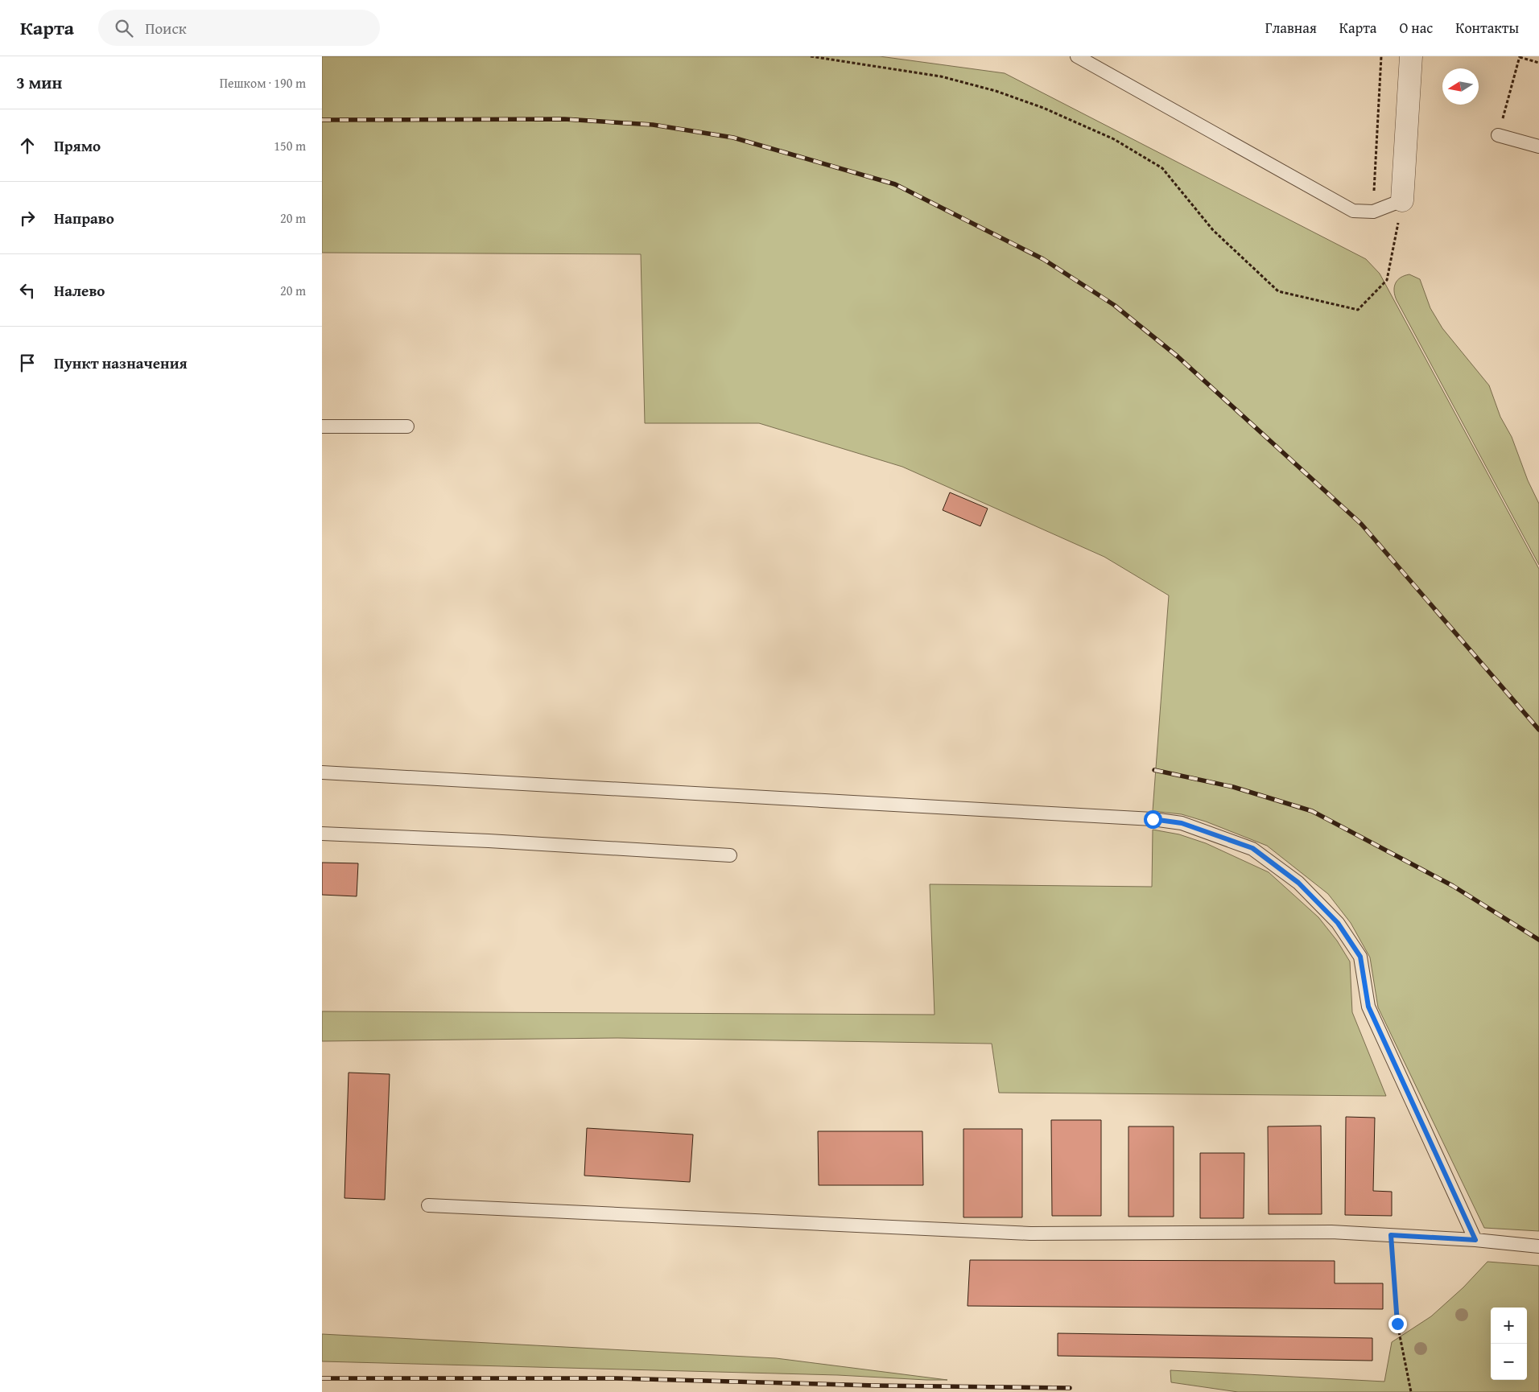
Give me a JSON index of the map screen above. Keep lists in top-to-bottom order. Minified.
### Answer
{"north":"left","page":{"header":"Карта","search":"Поиск","nav":["Главная","Карта","О нас","Контакты"],"heading":["3 мин","Пешком · 190 m"],"list":[["Прямо","150 m"],["Направо","20 m"],["Налево","20 m"],"Пункт назначения"],"map_buttons":["+","−"]}}
